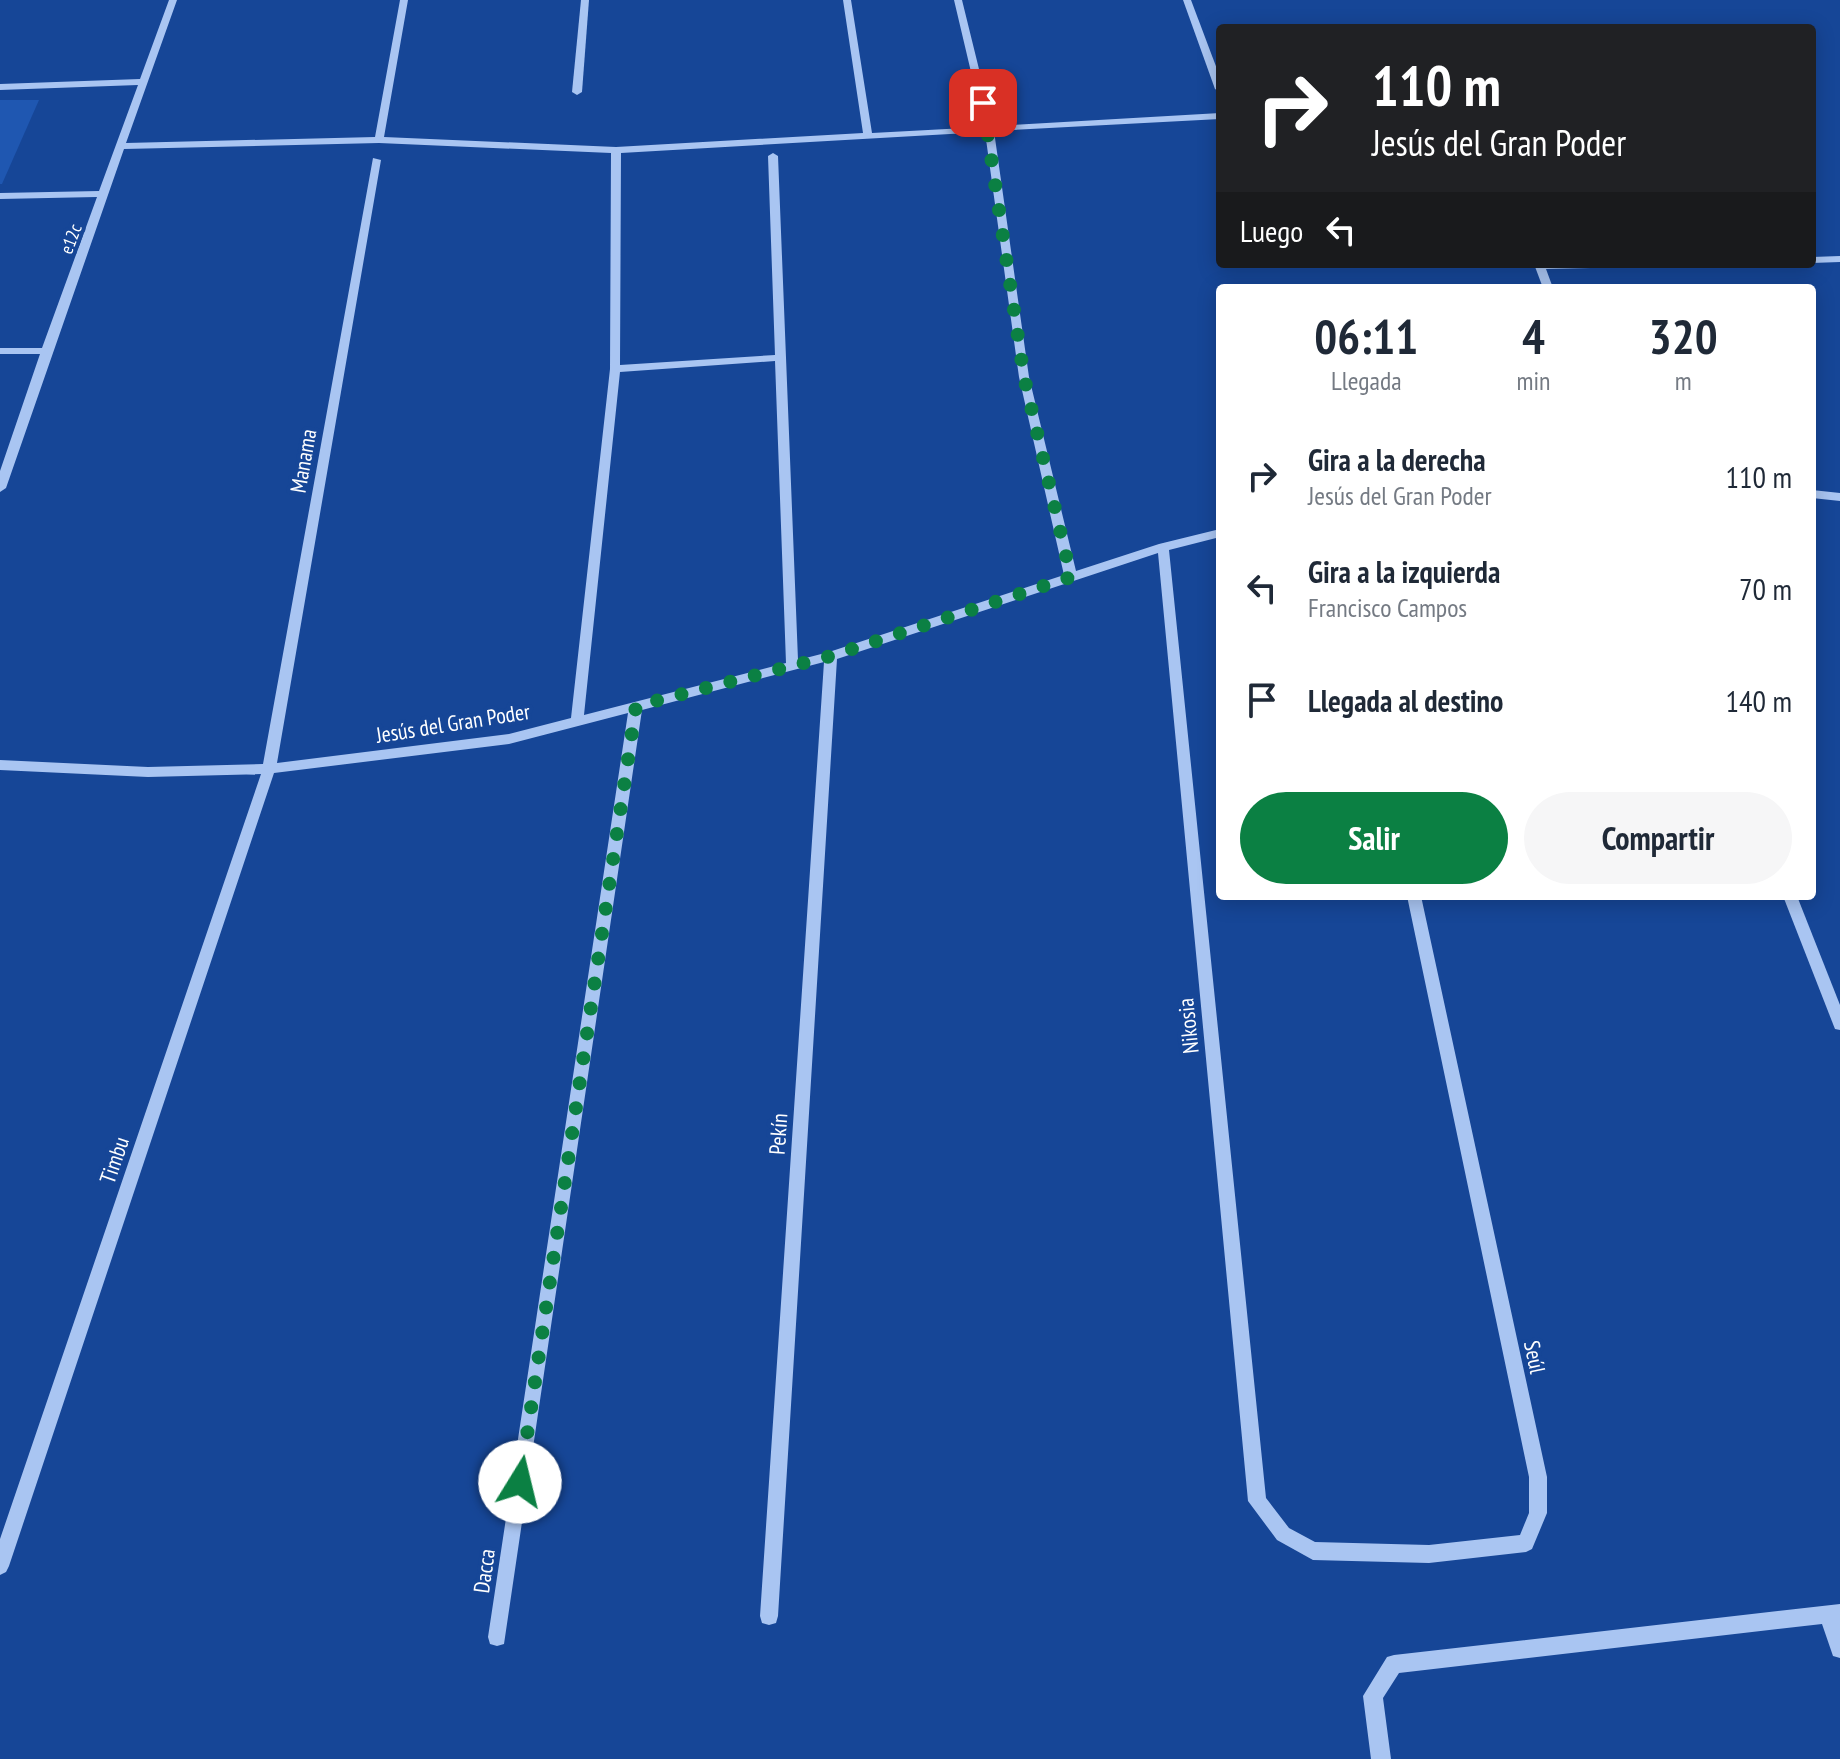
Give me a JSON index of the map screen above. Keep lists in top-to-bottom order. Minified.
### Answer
{"streets":{"street":["e12c","Manama","Jesús del Gran Poder","Nikosia","Pekín","Timbu","Seúl","Dacca"]},"crossings":[["Manama","Jesús del Gran Poder"],["Manama","Timbu"],["Jesús del Gran Poder","Nikosia"],["Jesús del Gran Poder","Pekín"],["Jesús del Gran Poder","Timbu"],["Jesús del Gran Poder","Dacca"],["Nikosia","Seúl"]],"page":{"turn":["110 m","Jesús del Gran Poder"],"then":"Luego","eta":["06:11","Llegada","4","min","320","m"],"list":[{"name":"Gira a la derecha","note":"Jesús del Gran Poder","value":"110 m"},{"name":"Gira a la izquierda","note":"Francisco Campos","value":"70 m"},{"name":"Llegada al destino","value":"140 m"}],"buttons":["Salir","Compartir"]}}
